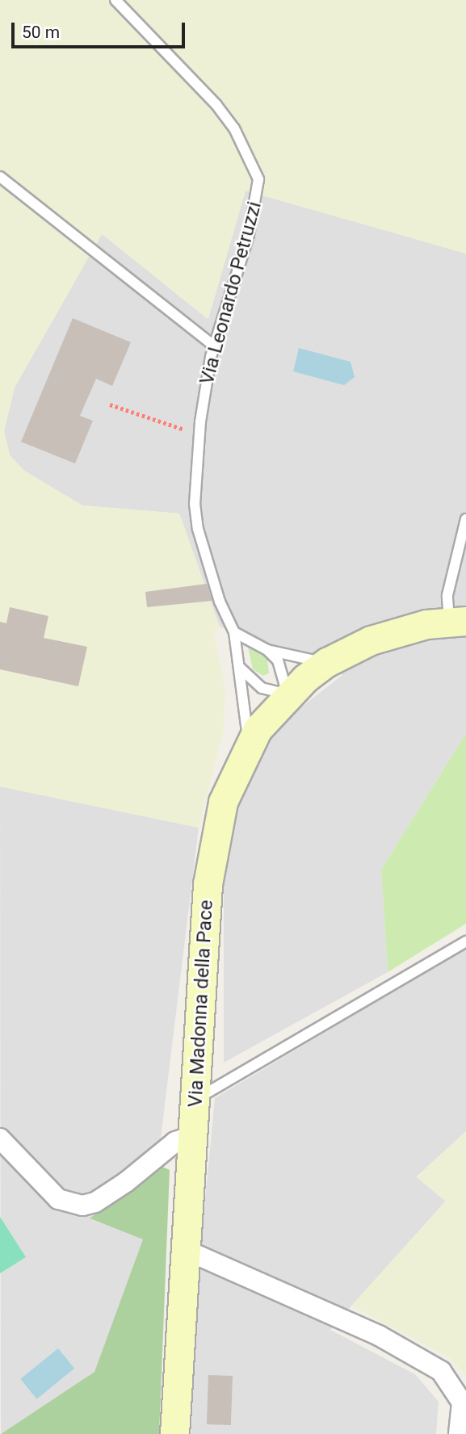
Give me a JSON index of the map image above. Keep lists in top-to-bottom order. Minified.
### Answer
{"streets":{"main road":["Via Madonna della Pace"],"lane":["Via Leonardo Petruzzi"]},"crossings":[["Via Leonardo Petruzzi","Via Madonna della Pace"]],"scale_bar":"50 m"}
